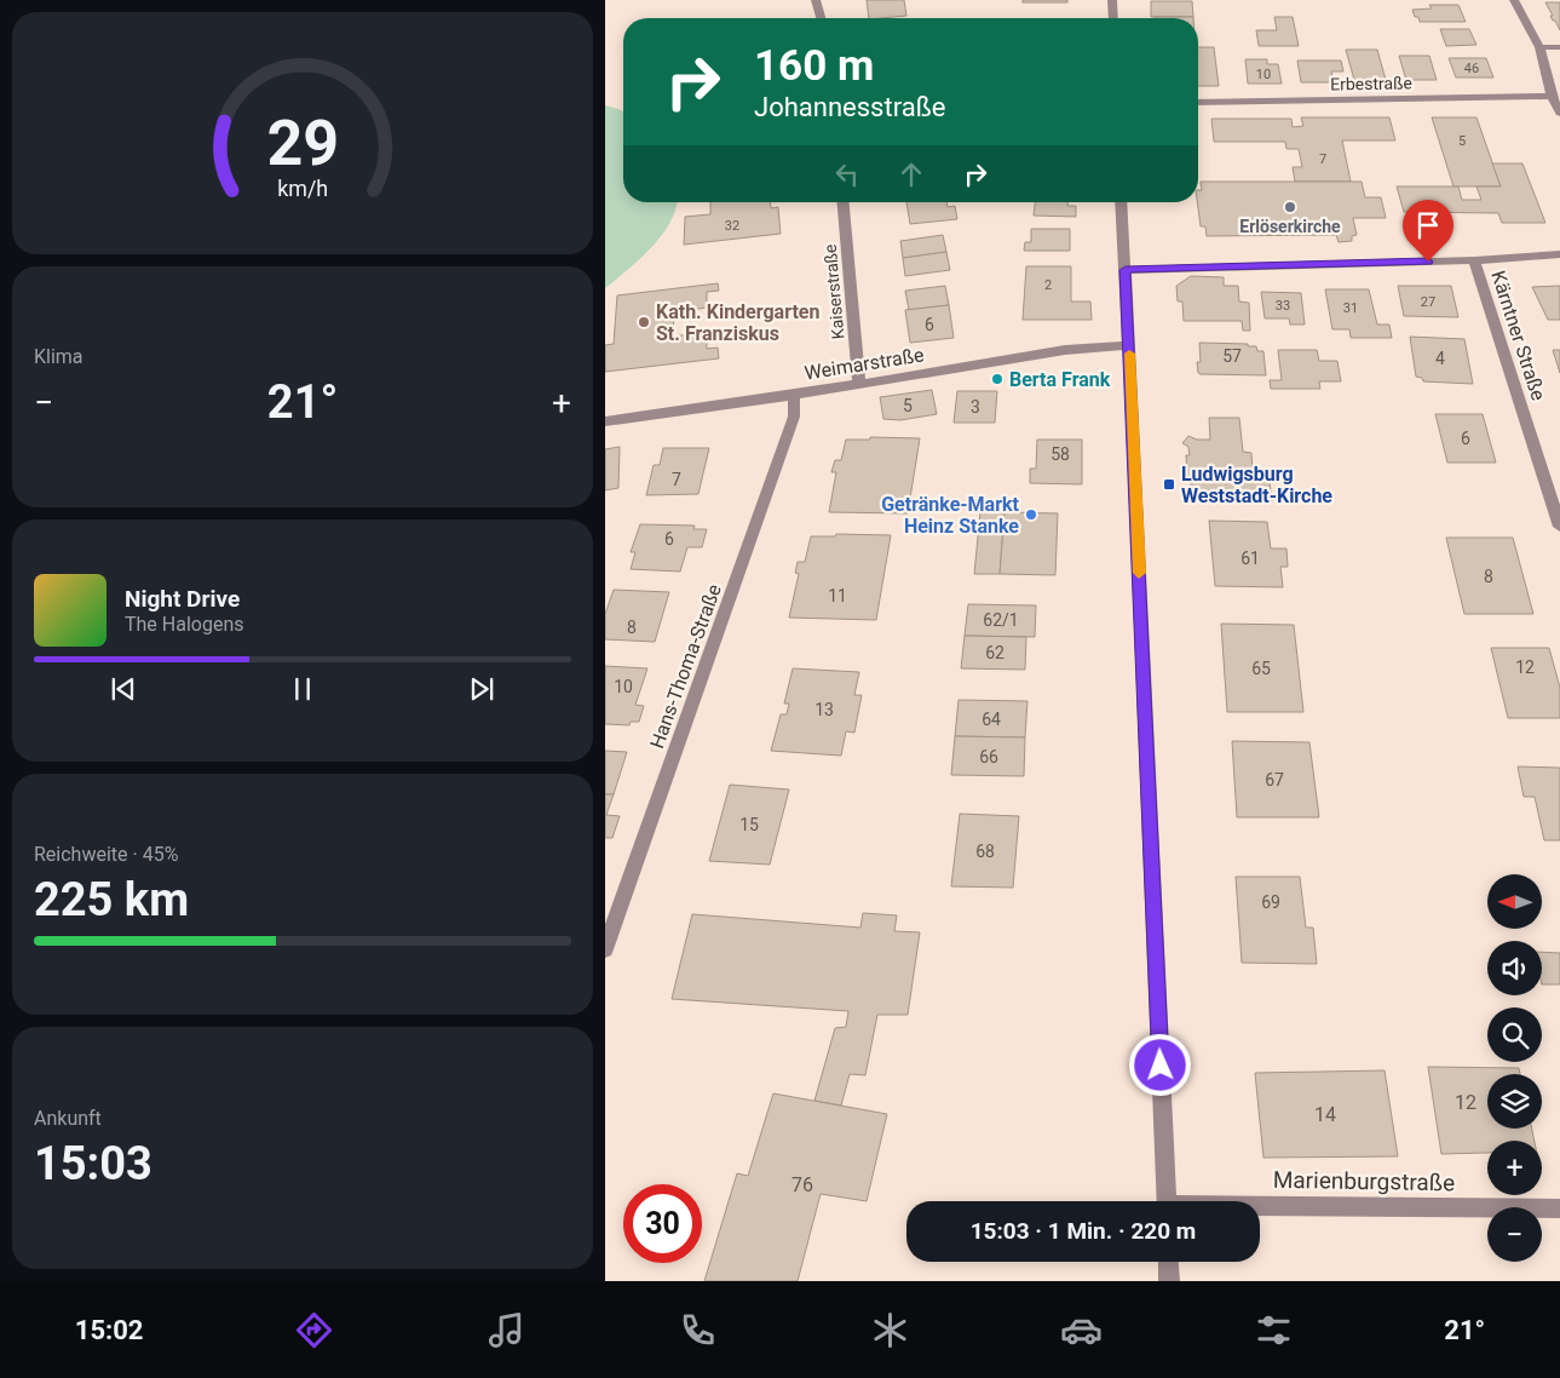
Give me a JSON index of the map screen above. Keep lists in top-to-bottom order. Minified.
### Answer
{"streets":{"street":["Erbestraße","Kaiserstraße","Kärntner Straße","Weimarstraße","Hans-Thoma-Straße","Marienburgstraße"]},"crossings":[["Kaiserstraße","Weimarstraße"],["Weimarstraße","Hans-Thoma-Straße"]],"places":{"other":["Erlöserkirche","Kath. Kindergarten St. Franziskus","Berta Frank","Getränke-Markt Heinz Stanke"],"transit":["Ludwigsburg Weststadt-Kirche"]},"house_numbers":["46","10","5","7","32","2","27","33","31","6","57","4","5","3","6","58","7","6","61","8","11","62/1","8","62","12","65","10","13","64","66","67","15","68","69","12","14","76"],"north":"left","page":{"turn":["160 m","Johannesstraße"],"tile":["Klima",["Reichweite · 45%","225 km"],["Ankunft","15:03"]],"heat":["−","21°","+"],"song":["Night Drive","The Halogens"],"map_buttons":["+","−"],"limit":"30","trip":"15:03 · 1 Min. · 220 m","tabs":["15:02","21°"],"gauge":["29","km/h"]}}
